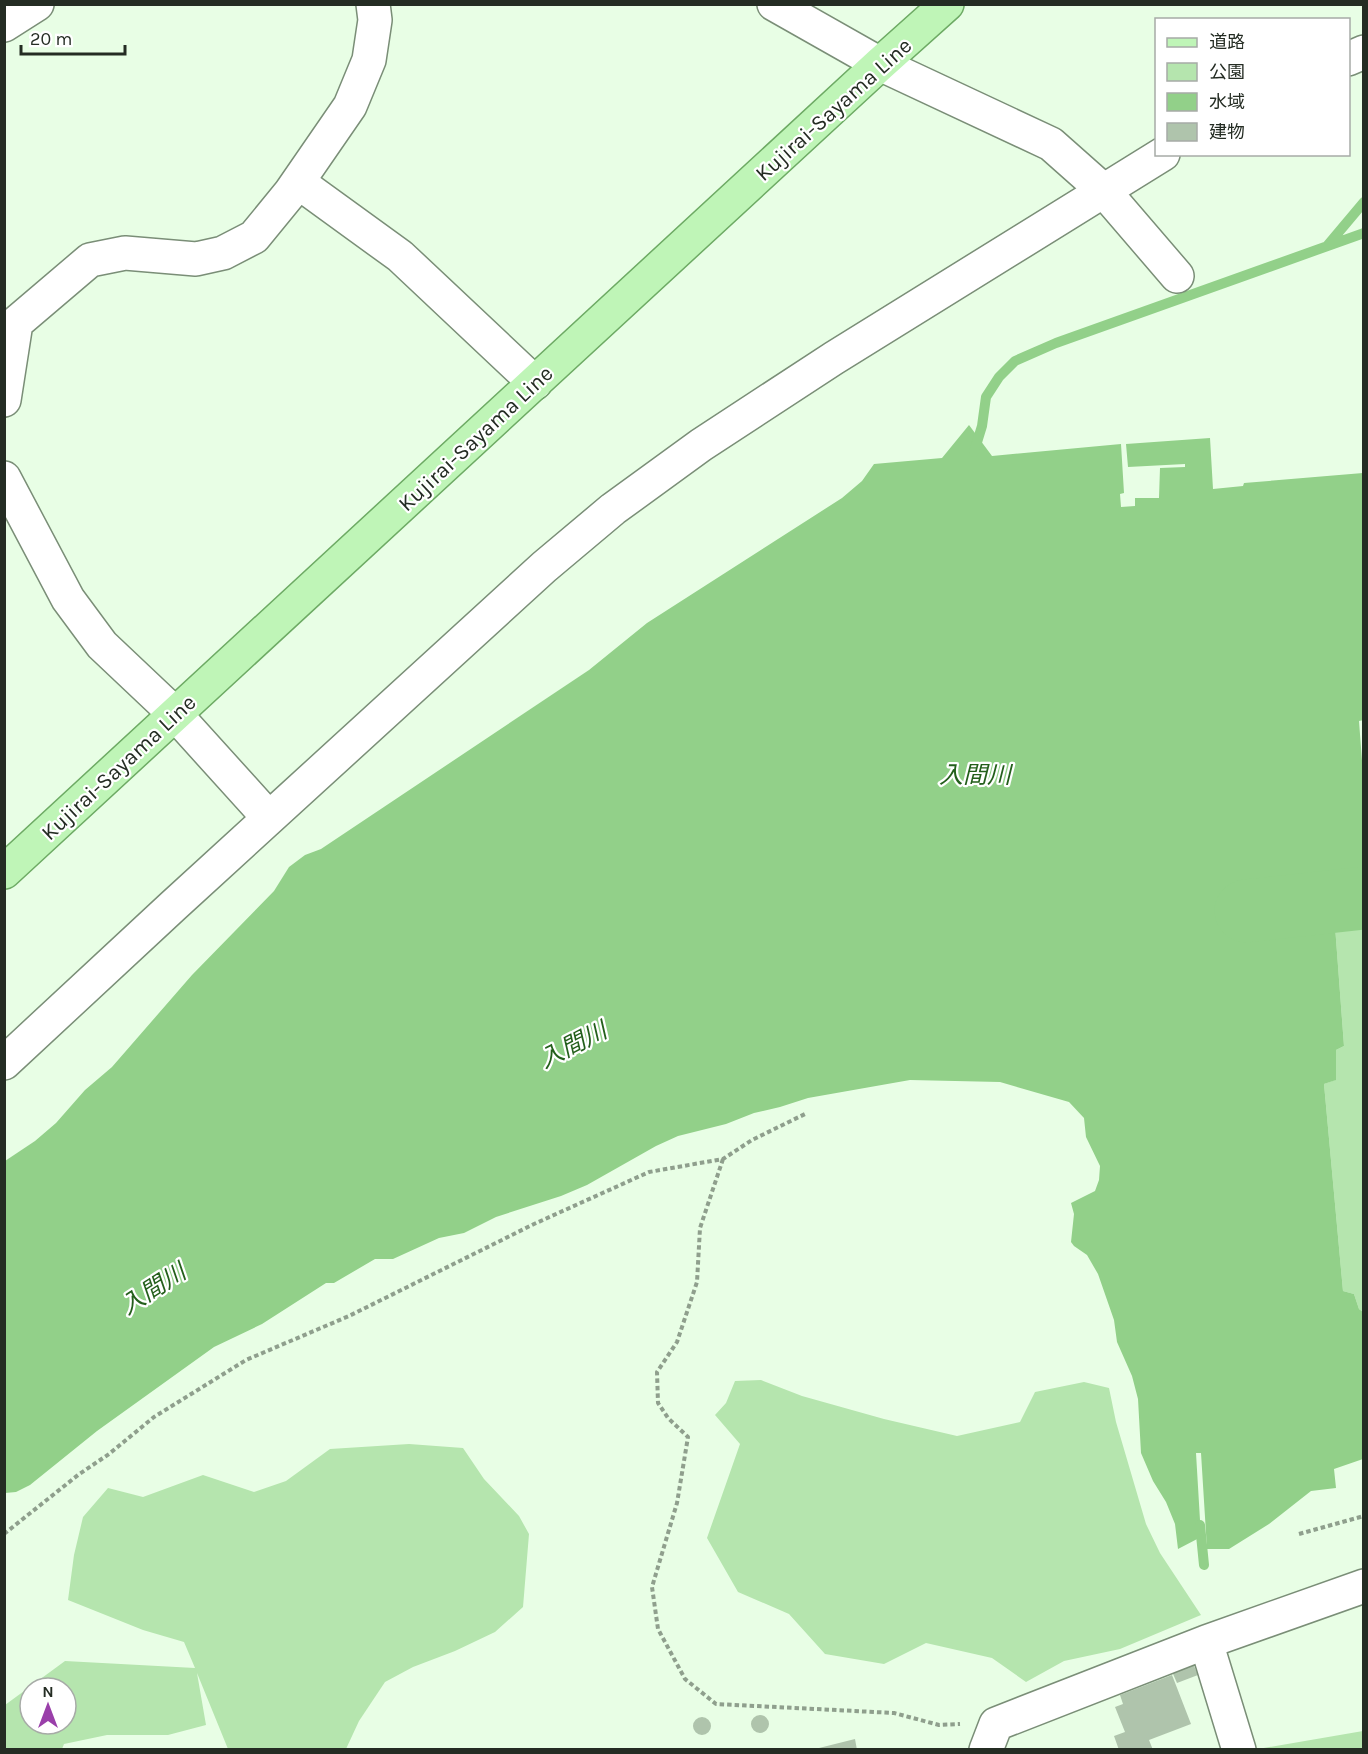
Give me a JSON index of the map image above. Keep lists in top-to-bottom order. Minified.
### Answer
{"streets":{"main road":["Kujirai-Sayama Line"]},"water":["入間川"],"legend":["道路","公園","水域","建物"],"scale_bar":"20 m","north":"top"}
